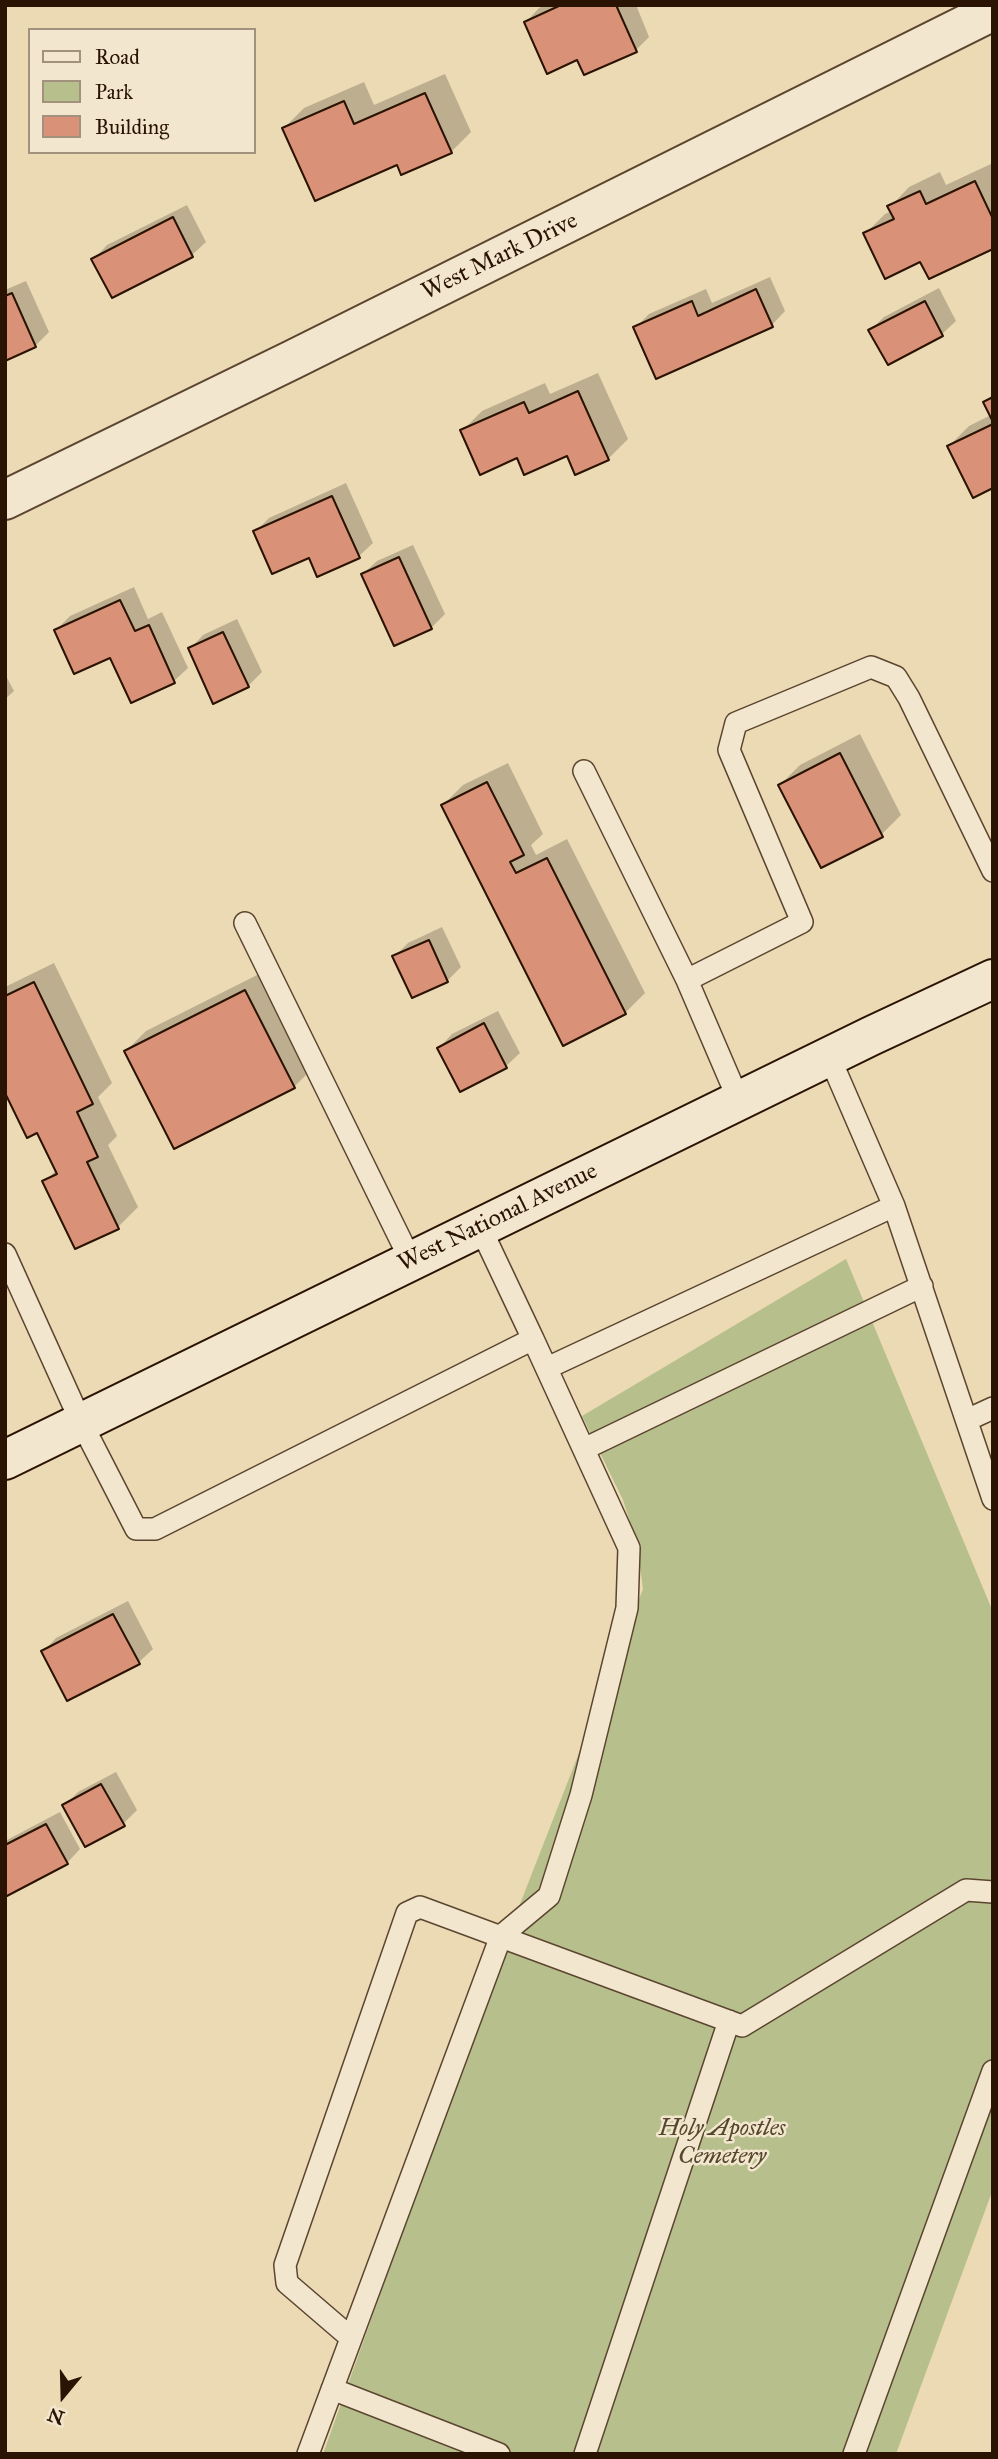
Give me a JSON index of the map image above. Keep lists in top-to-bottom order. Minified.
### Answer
{"streets":{"main road":["West Mark Drive","West National Avenue"]},"parks":["Holy Apostles Cemetery"],"legend":["Road","Park","Building"],"north":"bottom"}
